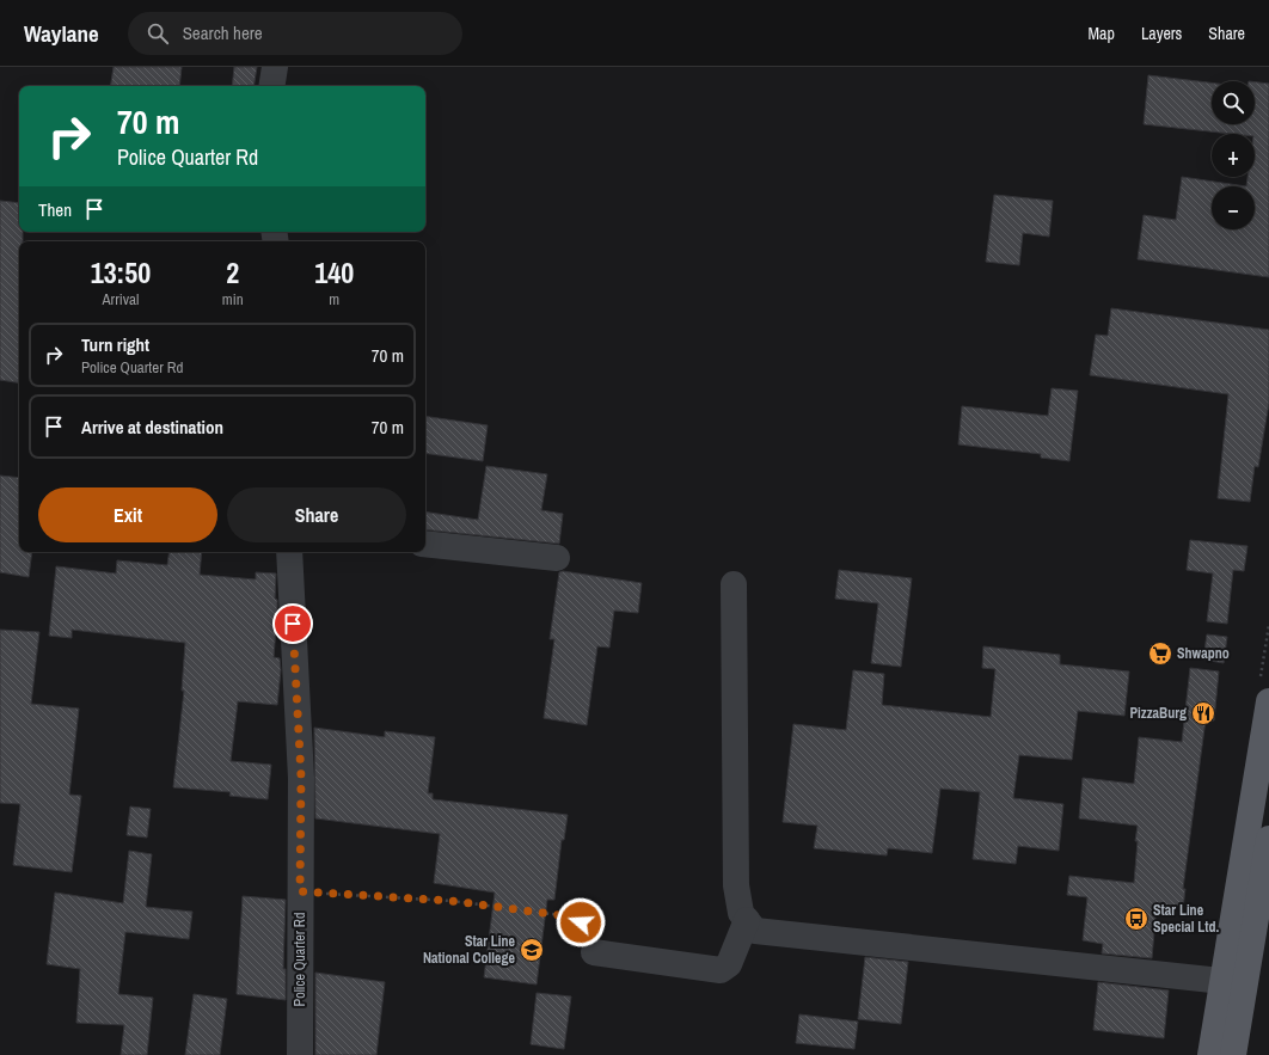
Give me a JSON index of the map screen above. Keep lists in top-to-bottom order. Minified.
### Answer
{"streets":{"street":["Police Quarter Rd"]},"places":{"supermarket":["Shwapno"],"restaurant":["PizzaBurg"],"bus stop":["Star Line Special Ltd."],"school or university":["Star Line National College"]},"page":{"header":"Waylane","search":"Search here","nav":["Map","Layers","Share"],"map_buttons":["+","−"],"turn":["70 m","Police Quarter Rd"],"then":"Then","eta":["13:50","Arrival","2","min","140","m"],"list":[{"name":"Turn right","note":"Police Quarter Rd","value":"70 m"},{"name":"Arrive at destination","value":"70 m"}],"buttons":["Exit","Share"]}}
